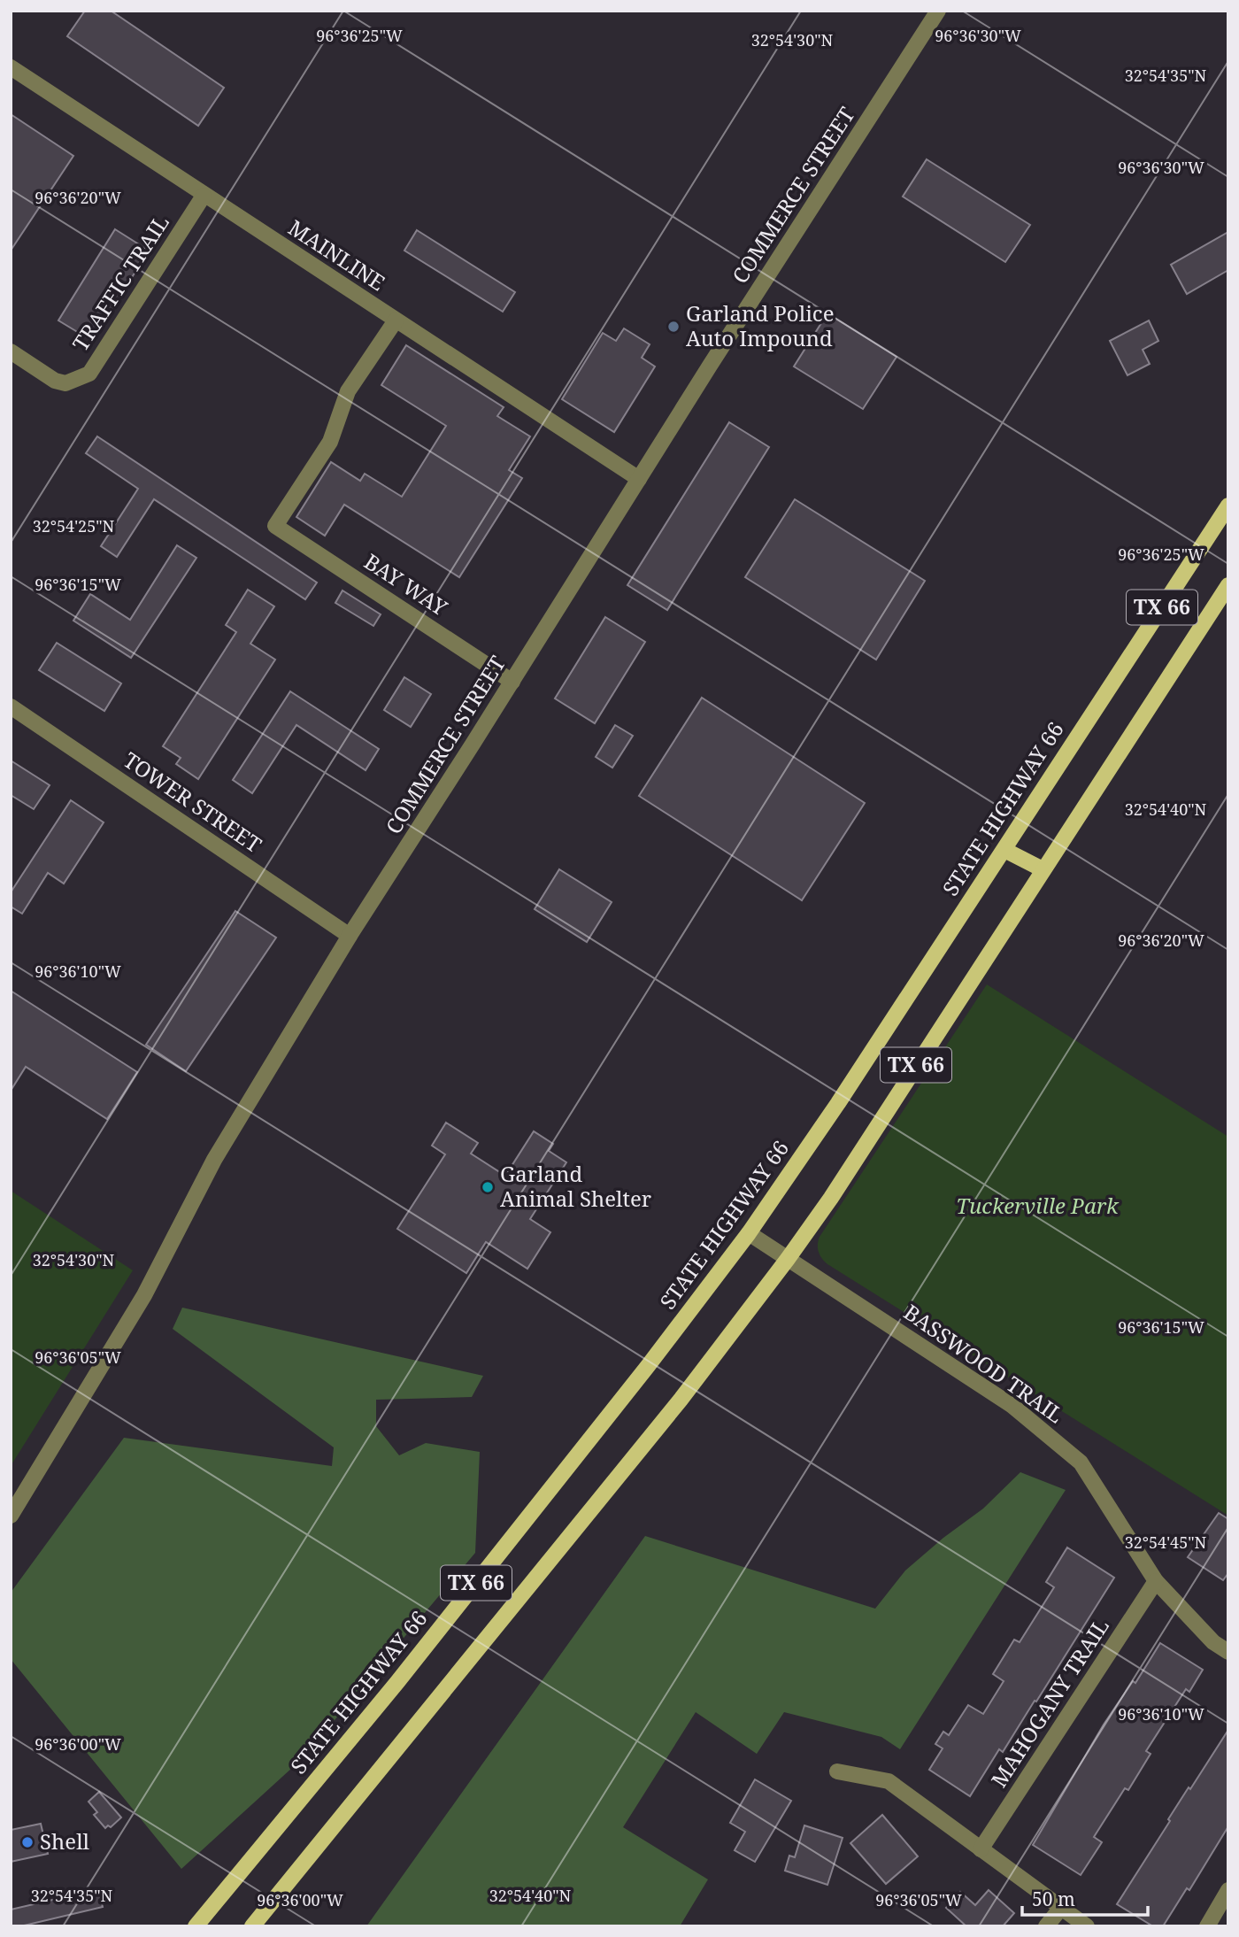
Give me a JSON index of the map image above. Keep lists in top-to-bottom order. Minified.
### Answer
{"streets":{"main road":["TX 66","STATE HIGHWAY 66"],"street":["COMMERCE STREET","MAINLINE","TRAFFIC TRAIL","BAY WAY","TOWER STREET","BASSWOOD TRAIL","MAHOGANY TRAIL"]},"crossings":[["COMMERCE STREET","MAINLINE"],["COMMERCE STREET","BAY WAY"],["COMMERCE STREET","TOWER STREET"],["MAINLINE","TRAFFIC TRAIL"],["MAINLINE","BAY WAY"],["TX 66","BASSWOOD TRAIL"],["STATE HIGHWAY 66","BASSWOOD TRAIL"],["BASSWOOD TRAIL","MAHOGANY TRAIL"]],"parks":["Tuckerville Park"],"places":["Garland Police Auto Impound","Garland Animal Shelter","Shell"],"scale_bar":"50 m","coordinates":["96°36'30\"W","96°36'25\"W","32°54'30\"N","32°54'35\"N","96°36'20\"W","32°54'25\"N","96°36'15\"W","32°54'40\"N","96°36'10\"W","96°36'05\"W","32°54'45\"N","96°36'00\"W"]}
